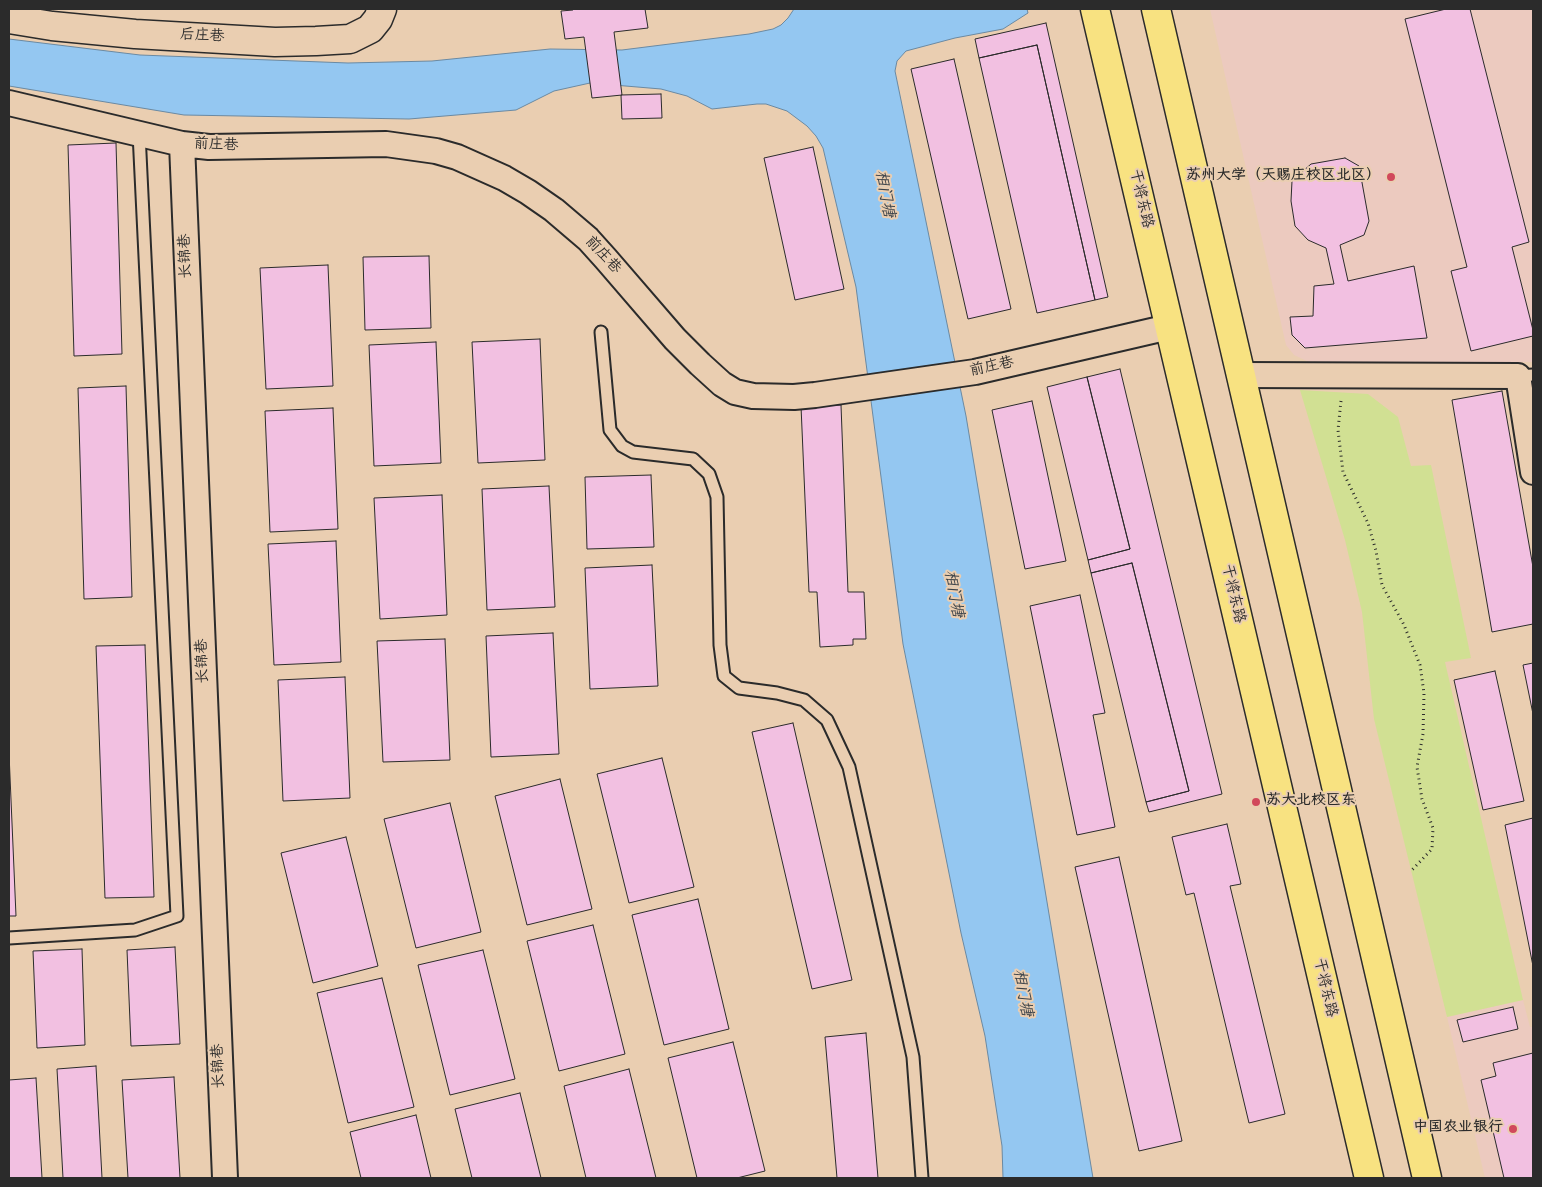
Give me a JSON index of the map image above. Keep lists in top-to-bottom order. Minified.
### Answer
{"streets":{"main road":["干将东路"],"street":["后庄巷","前庄巷","长锦巷"]},"crossings":[["前庄巷","干将东路"],["前庄巷","长锦巷"]],"water":["相门塘"],"places":["苏州大学（天赐庄校区北区）","苏大北校区东","中国农业银行"]}
